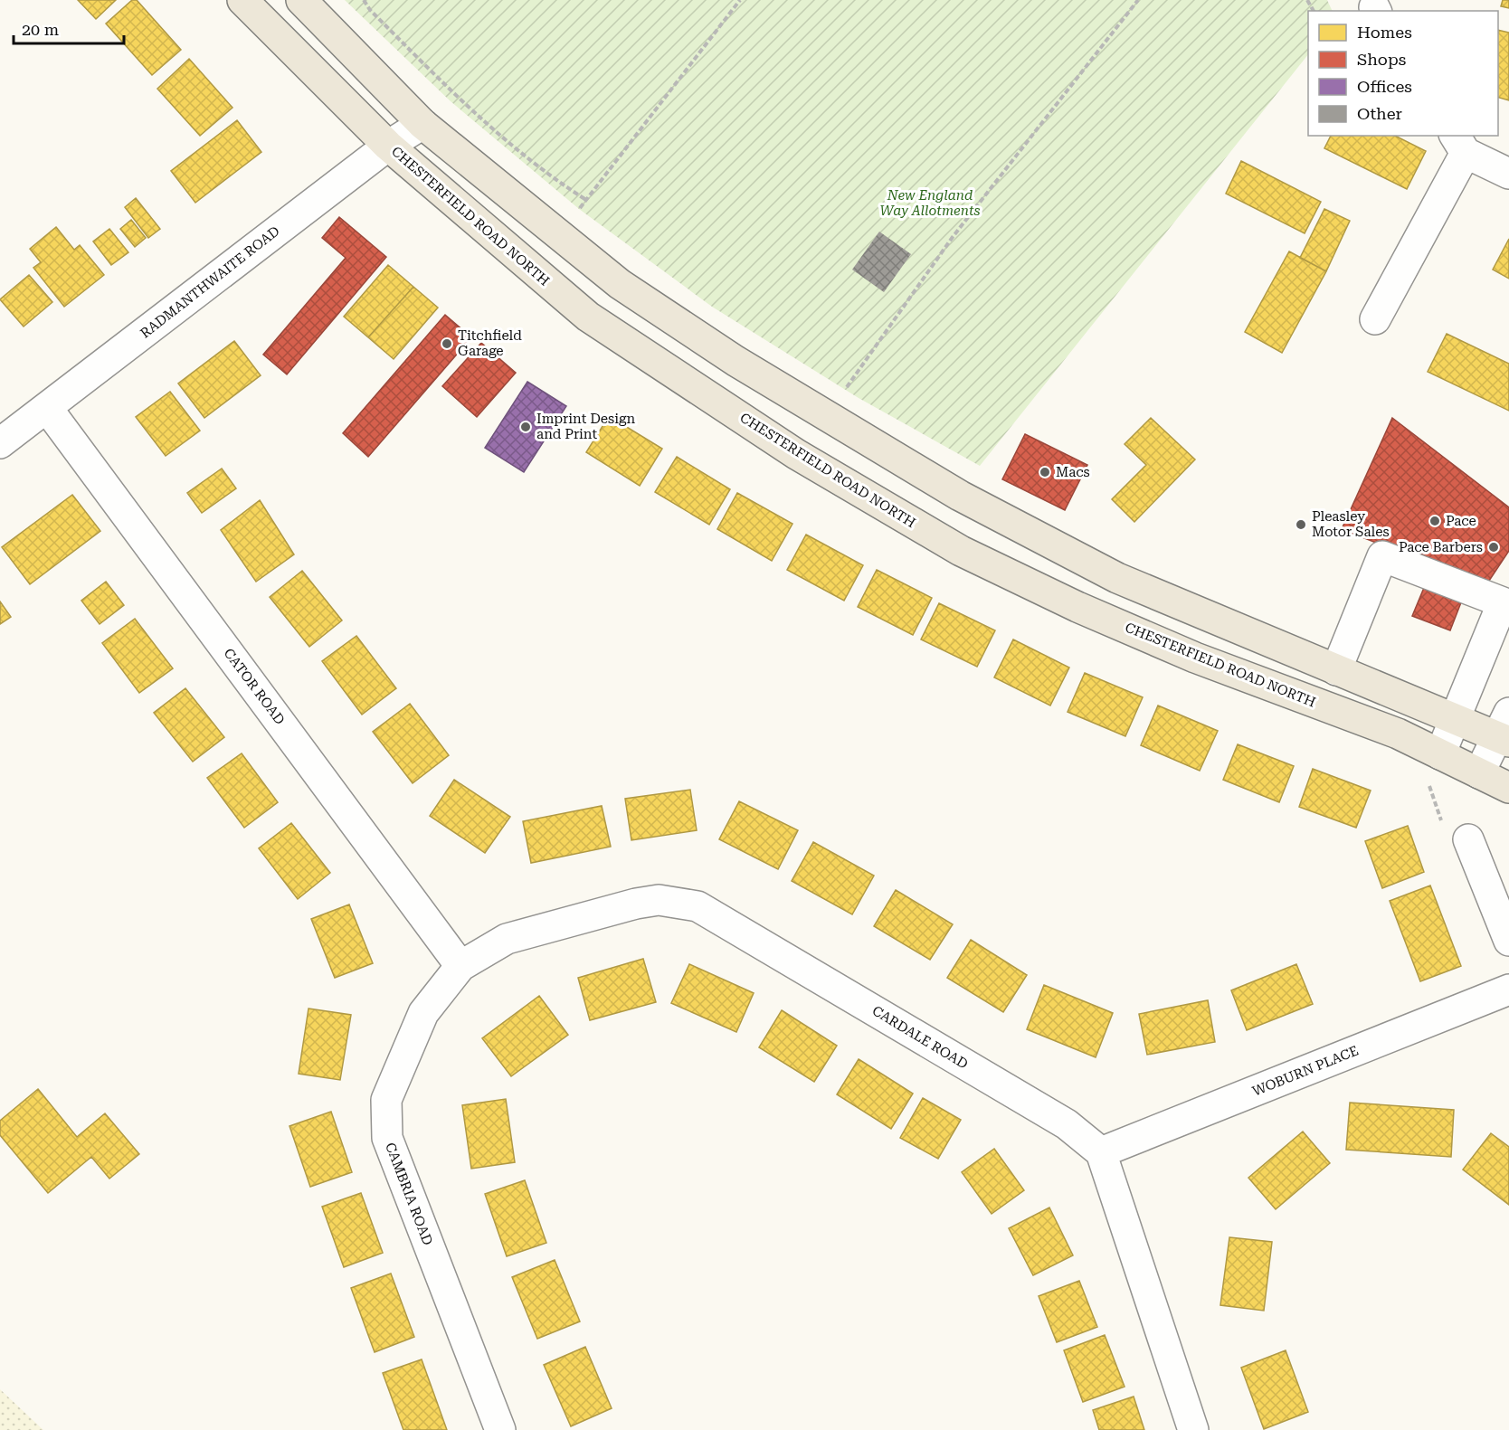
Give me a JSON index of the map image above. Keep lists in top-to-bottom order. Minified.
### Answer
{"streets":{"main road":["CHESTERFIELD ROAD NORTH"],"street":["RADMANTHWAITE ROAD","CATOR ROAD","CARDALE ROAD","WOBURN PLACE","CAMBRIA ROAD"]},"crossings":[["CHESTERFIELD ROAD NORTH","RADMANTHWAITE ROAD"],["RADMANTHWAITE ROAD","CATOR ROAD"],["CATOR ROAD","CARDALE ROAD"],["CATOR ROAD","CAMBRIA ROAD"],["CARDALE ROAD","WOBURN PLACE"],["CARDALE ROAD","CAMBRIA ROAD"]],"parks":["New England Way Allotments"],"places":["Titchfield Garage","Imprint Design and Print","Macs","Pace","Pleasley Motor Sales","Pace Barbers"],"legend":["Homes","Shops","Offices","Other"],"scale_bar":"20 m"}
